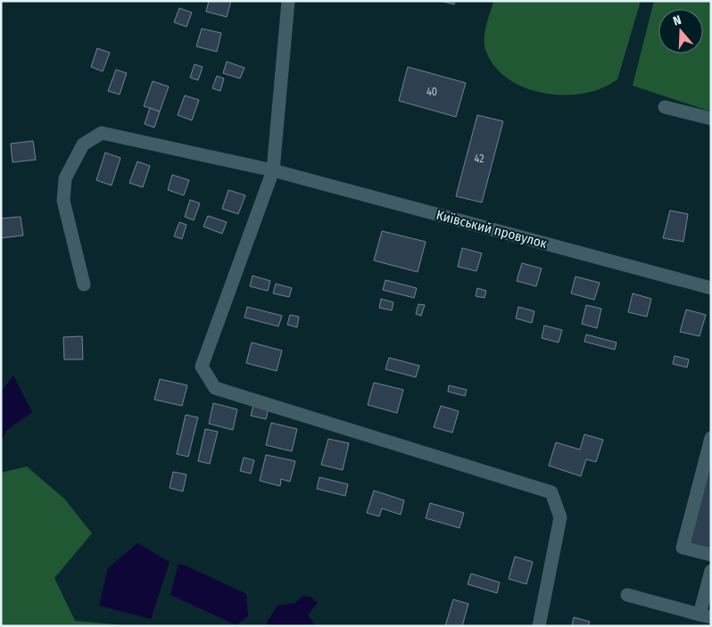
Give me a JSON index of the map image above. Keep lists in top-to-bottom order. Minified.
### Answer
{"streets":{"street":["Київський провулок"]},"house_numbers":["40","42"],"north":"top"}
